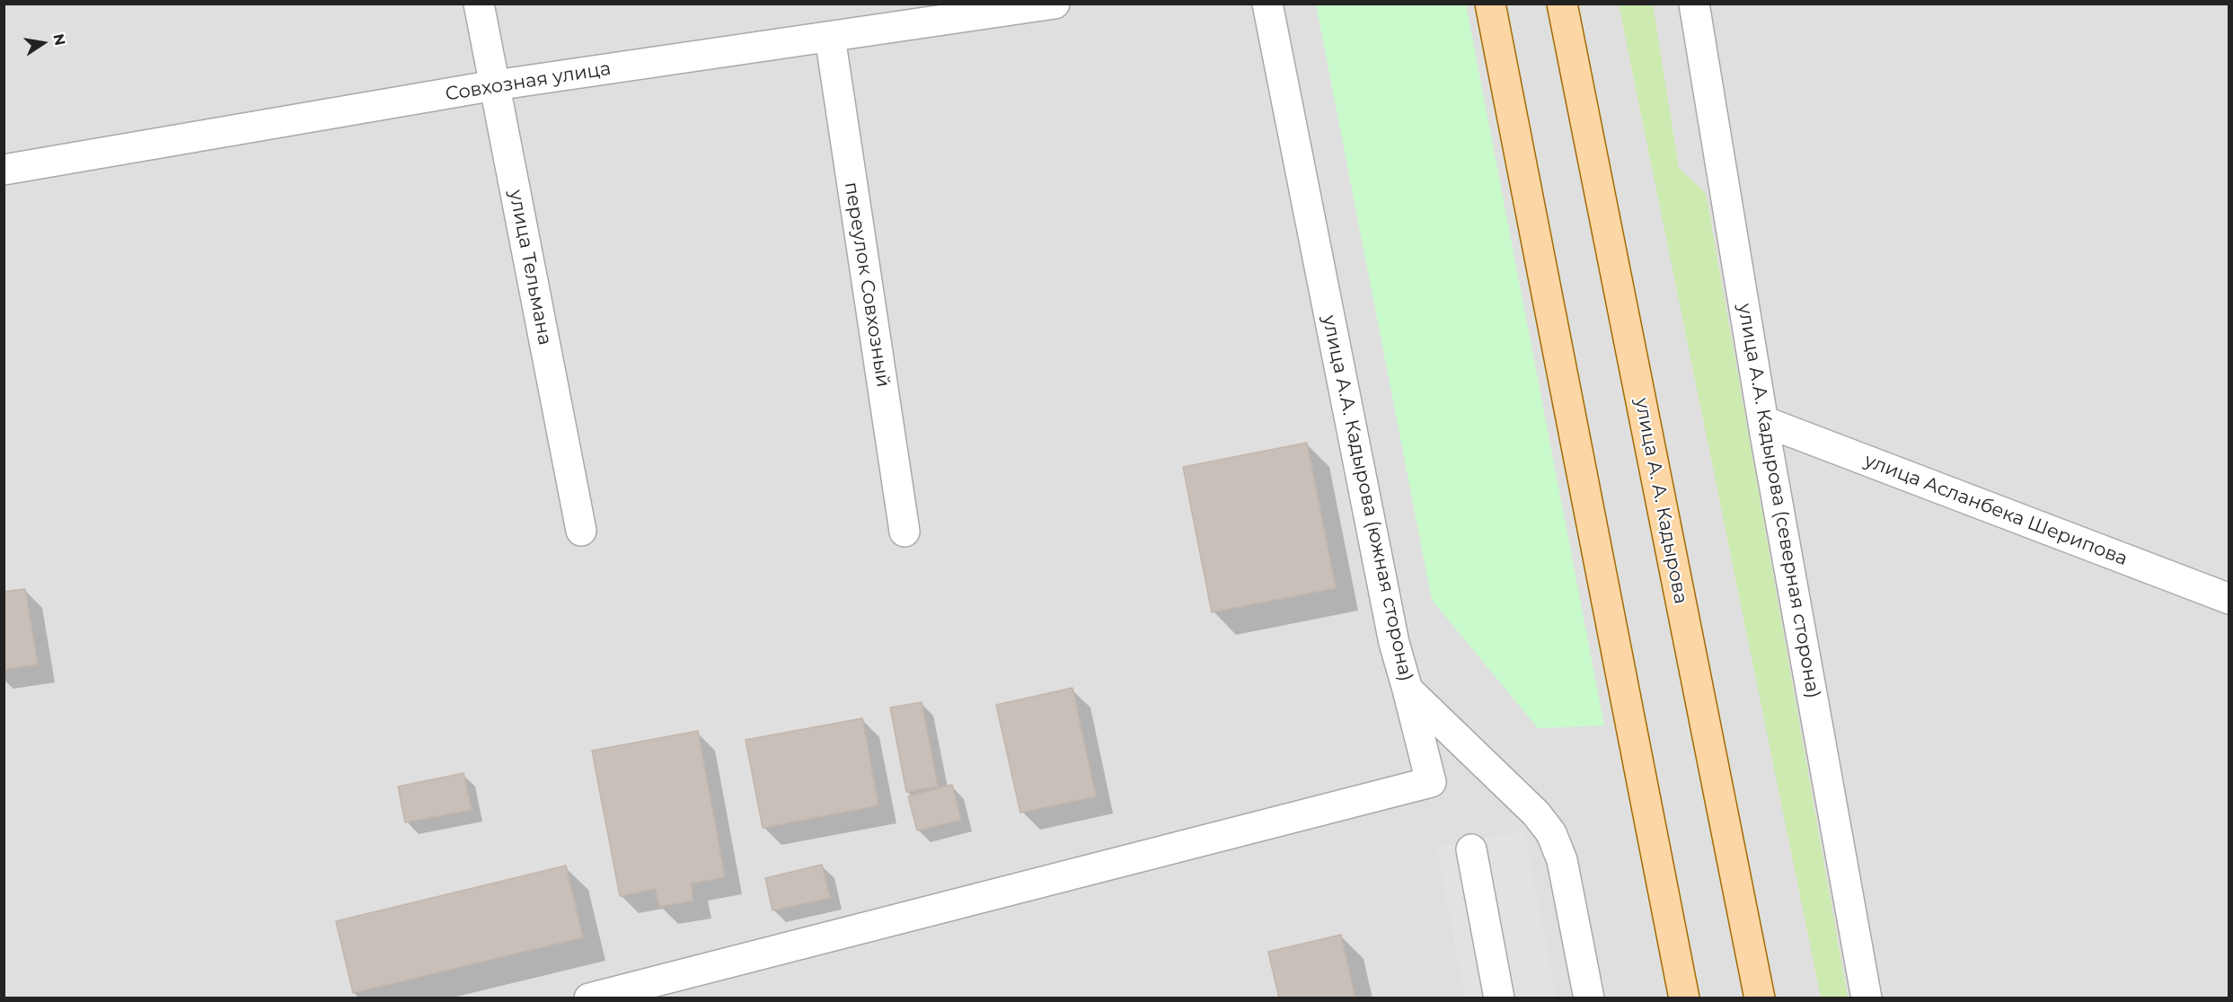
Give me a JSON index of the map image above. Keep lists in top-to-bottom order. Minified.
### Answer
{"streets":{"main road":["улица А. А. Кадырова"],"street":["Совхозная улица","улица Тельмана","переулок Совхозный","улица А.А. Кадырова (южная сторона)","улица А.А. Кадырова (северная сторона)","улица Асланбека Шерипова"]},"crossings":[["Совхозная улица","улица Тельмана"],["Совхозная улица","переулок Совхозный"],["улица А.А. Кадырова (северная сторона)","улица Асланбека Шерипова"]],"north":"right"}
